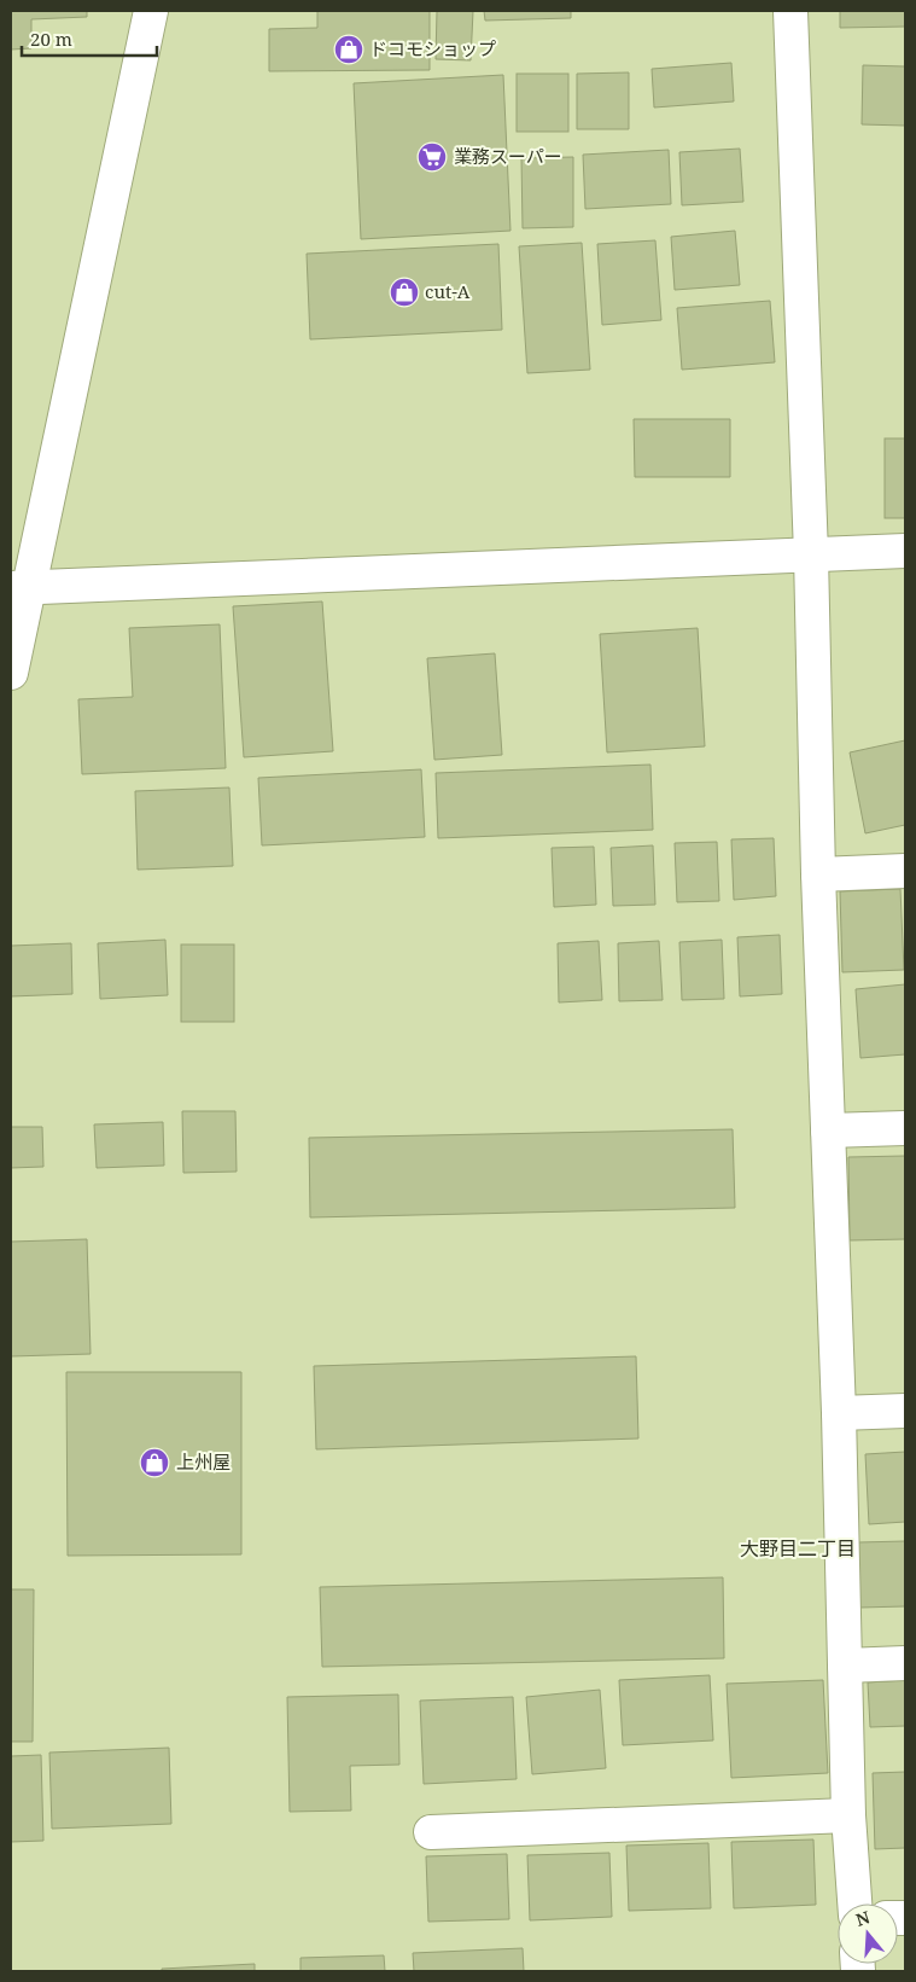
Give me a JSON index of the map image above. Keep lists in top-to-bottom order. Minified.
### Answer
{"districts":["大野目二丁目"],"places":{"shop":["ドコモショップ","cut-A","上州屋"],"supermarket":["業務スーパー"]},"scale_bar":"20 m","north":"top"}
